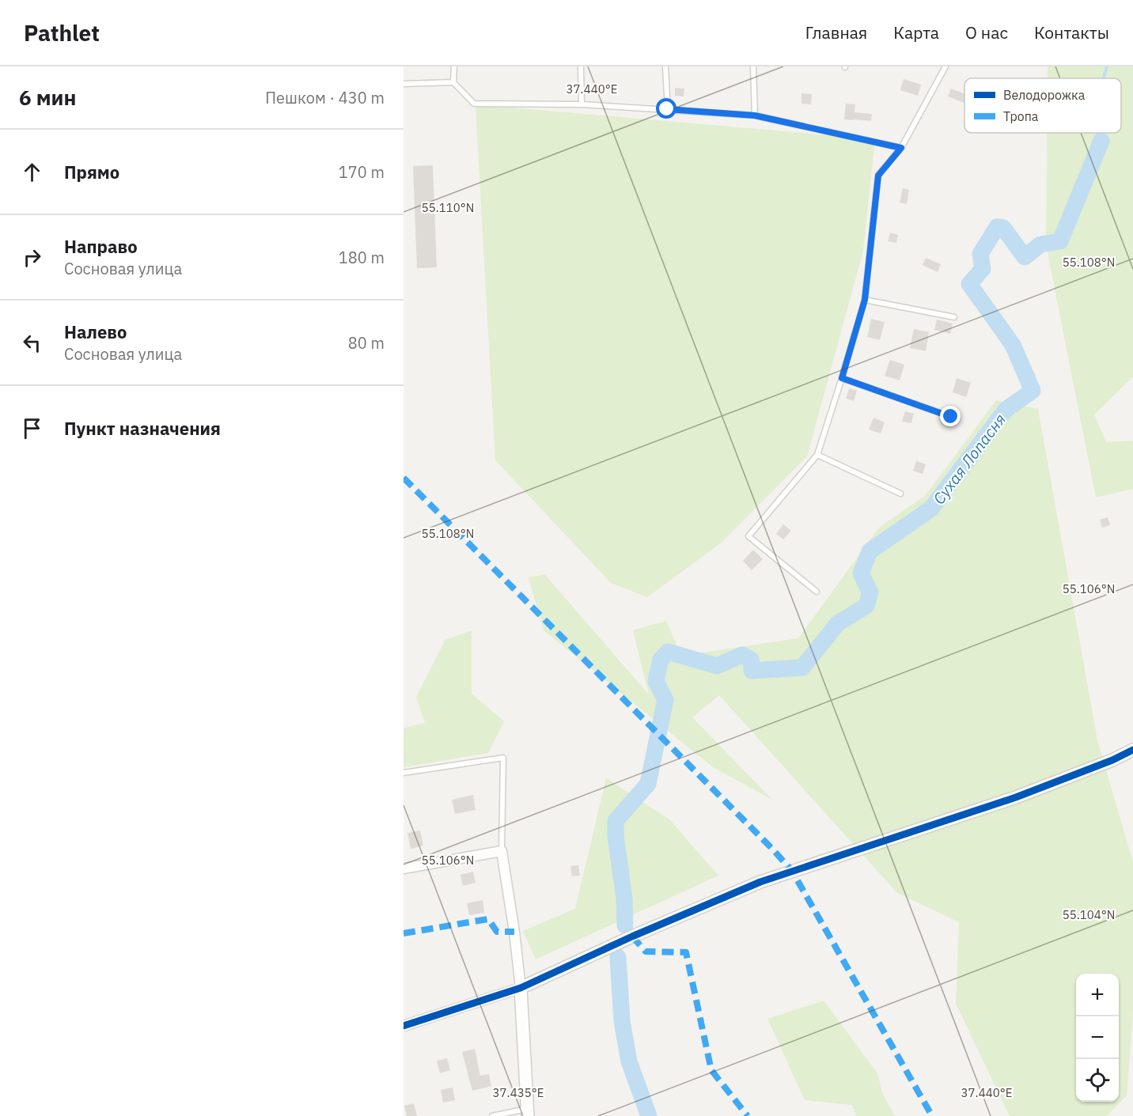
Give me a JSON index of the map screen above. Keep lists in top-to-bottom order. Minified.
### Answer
{"water":["Сухая Лопасня"],"legend":["Велодорожка","Тропа"],"page":{"header":"Pathlet","nav":["Главная","Карта","О нас","Контакты"],"heading":["6 мин","Пешком · 430 m"],"list":[["Прямо","170 m"],["Направо","Сосновая улица","180 m"],["Налево","Сосновая улица","80 m"],"Пункт назначения"],"map_buttons":["+","−"]},"coordinates":["37.440°E","55.110°N","55.108°N","55.106°N","55.104°N","37.435°E"]}
